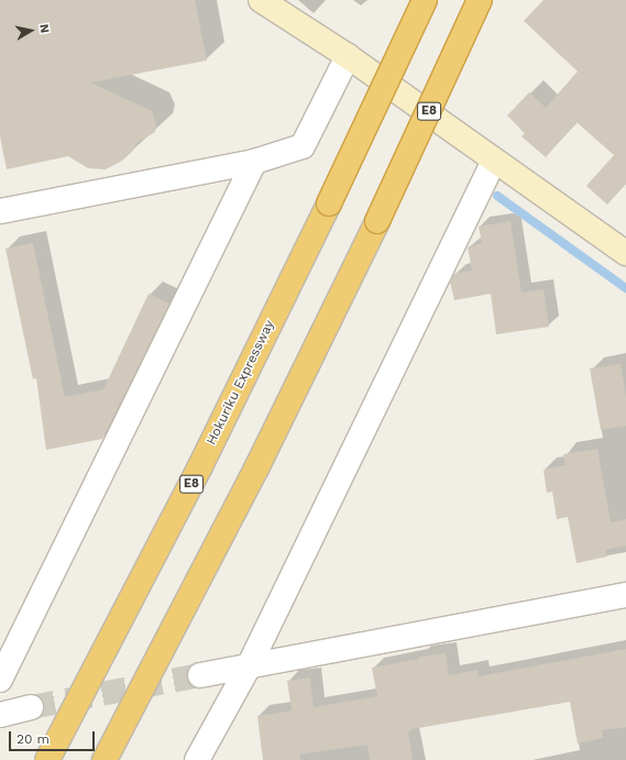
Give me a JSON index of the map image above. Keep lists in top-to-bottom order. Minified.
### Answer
{"streets":{"highway":["E8","Hokuriku Expressway"]},"scale_bar":"20 m","north":"right"}
